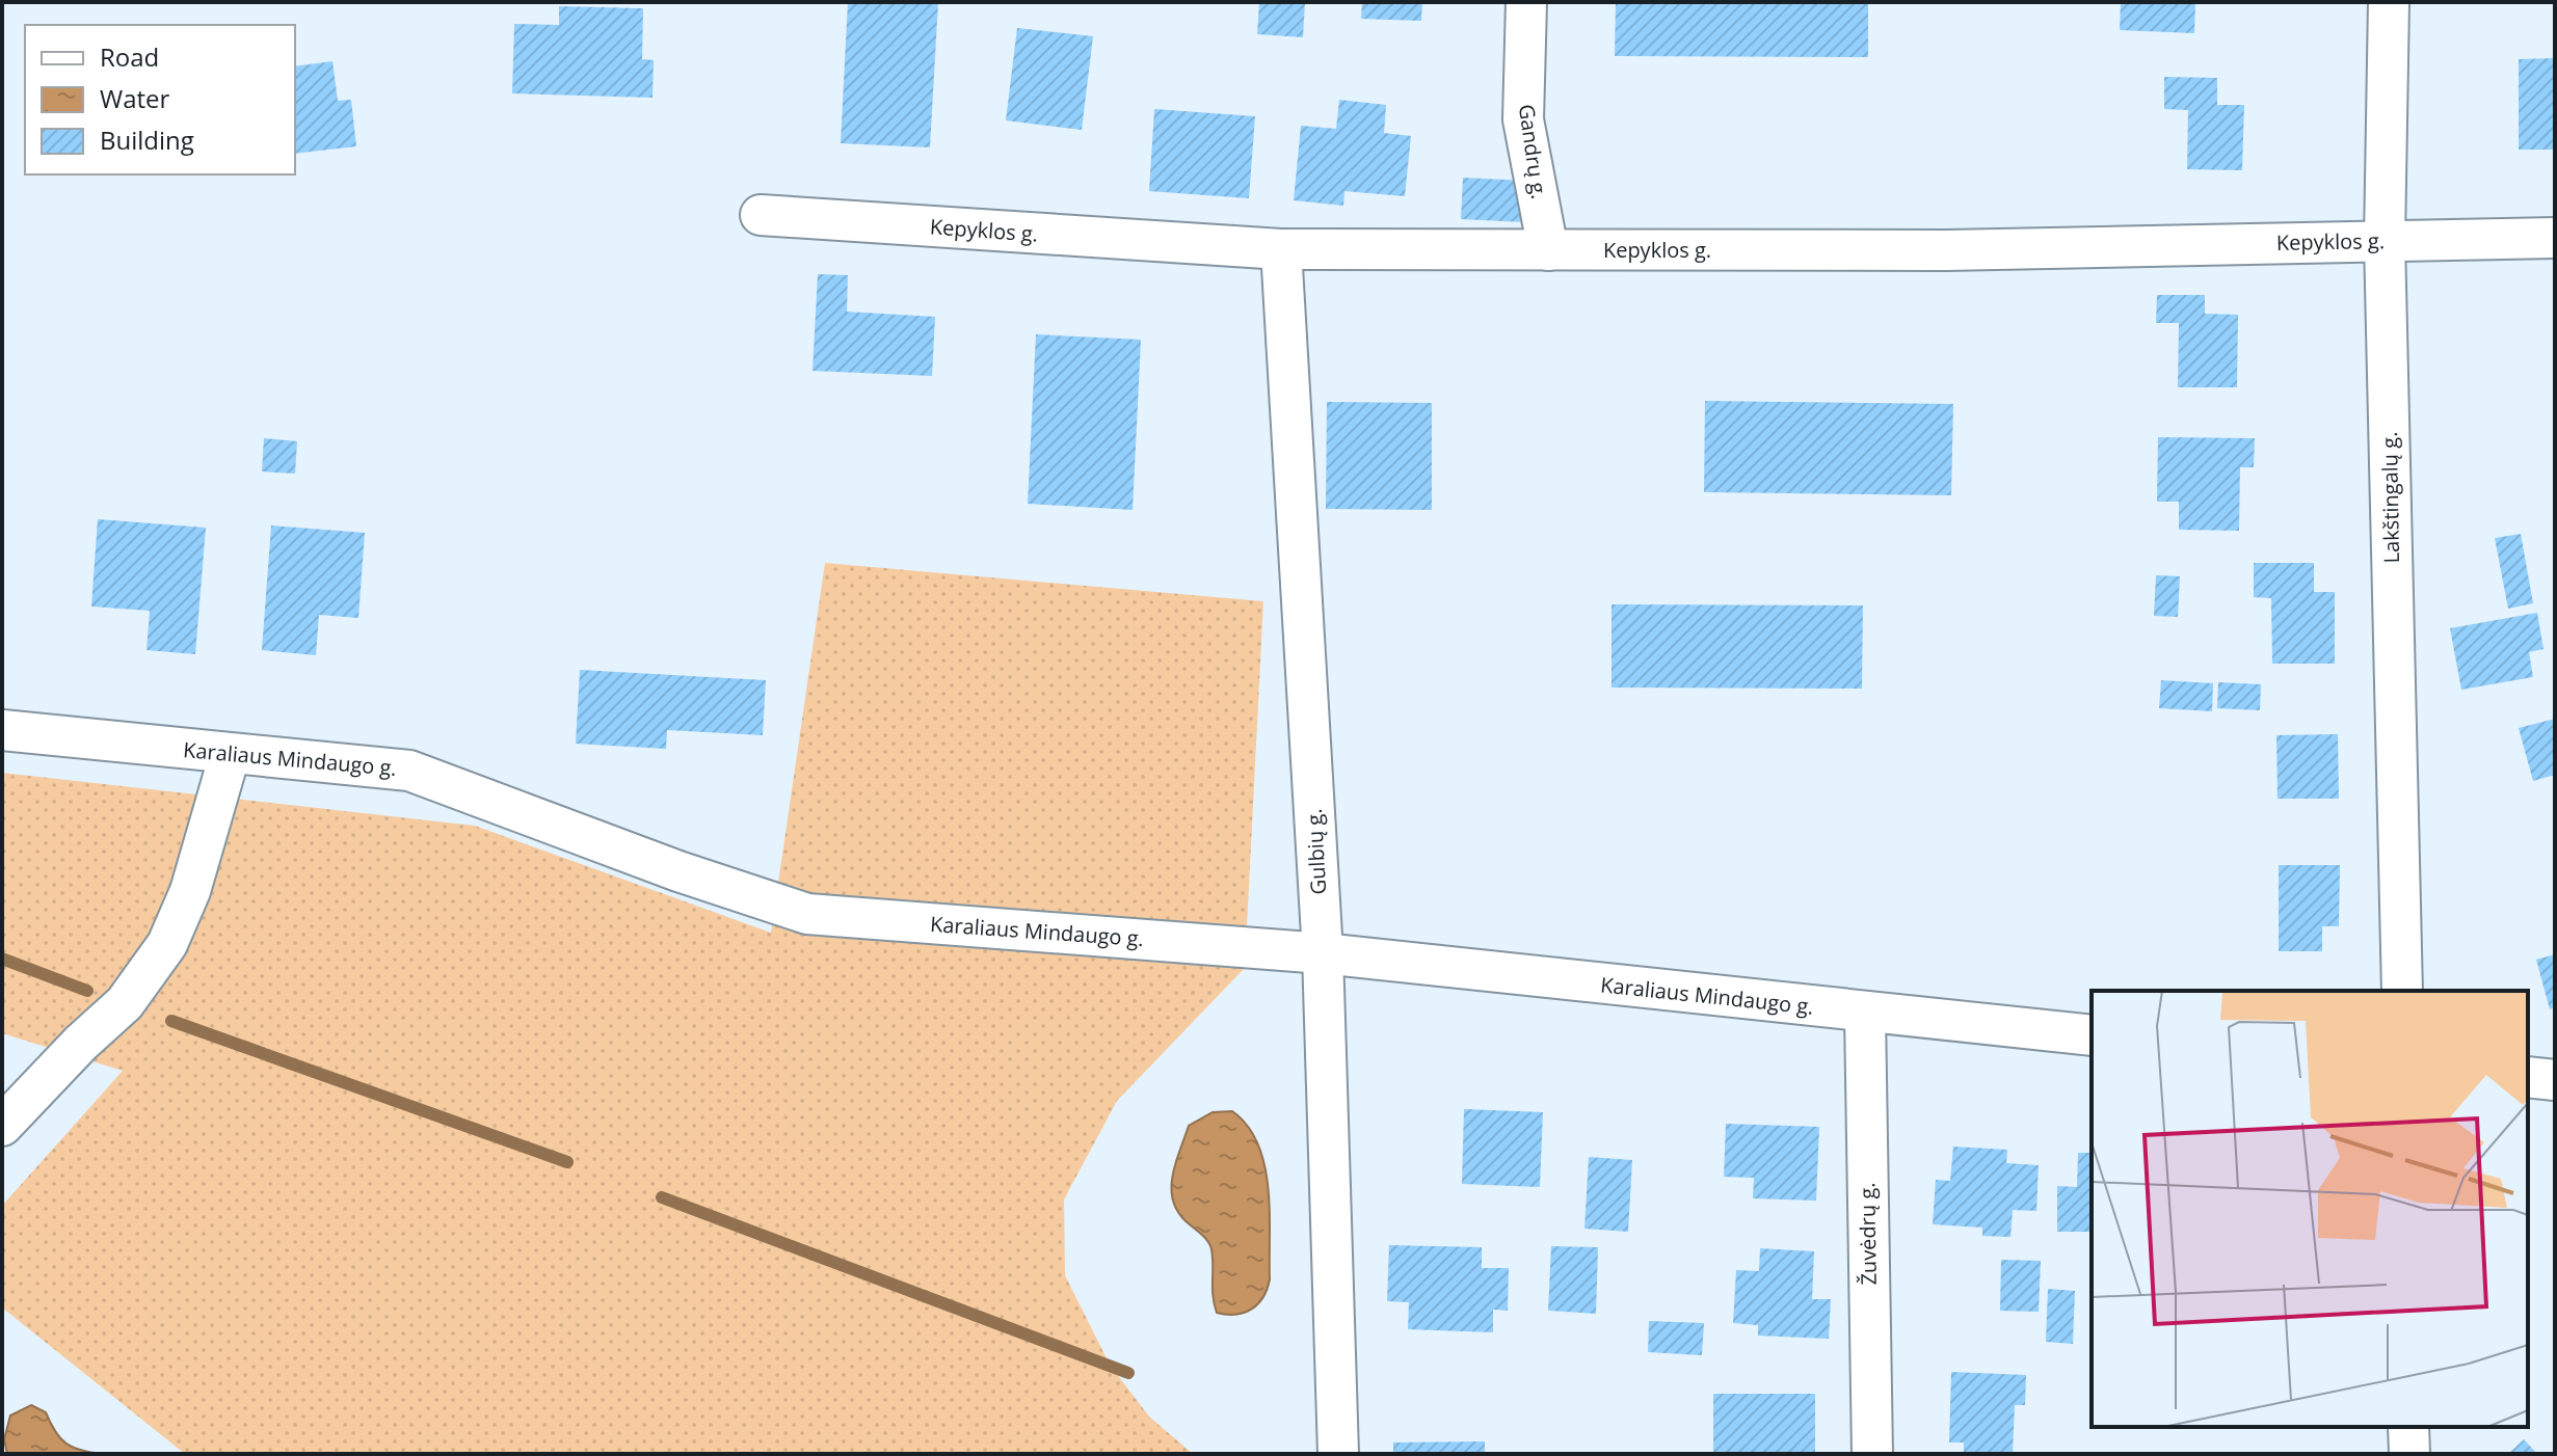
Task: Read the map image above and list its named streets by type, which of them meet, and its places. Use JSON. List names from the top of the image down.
{
  "streets": {
    "street": [
      "Gandrų g.",
      "Kepyklos g.",
      "Lakštingalų g.",
      "Karaliaus Mindaugo g.",
      "Gulbių g.",
      "Žuvėdrų g."
    ]
  },
  "crossings": [
    ["Gandrų g.", "Kepyklos g."],
    ["Kepyklos g.", "Lakštingalų g."],
    ["Kepyklos g.", "Gulbių g."],
    ["Karaliaus Mindaugo g.", "Gulbių g."],
    ["Karaliaus Mindaugo g.", "Žuvėdrų g."]
  ],
  "legend": ["Road", "Water", "Building"]
}
